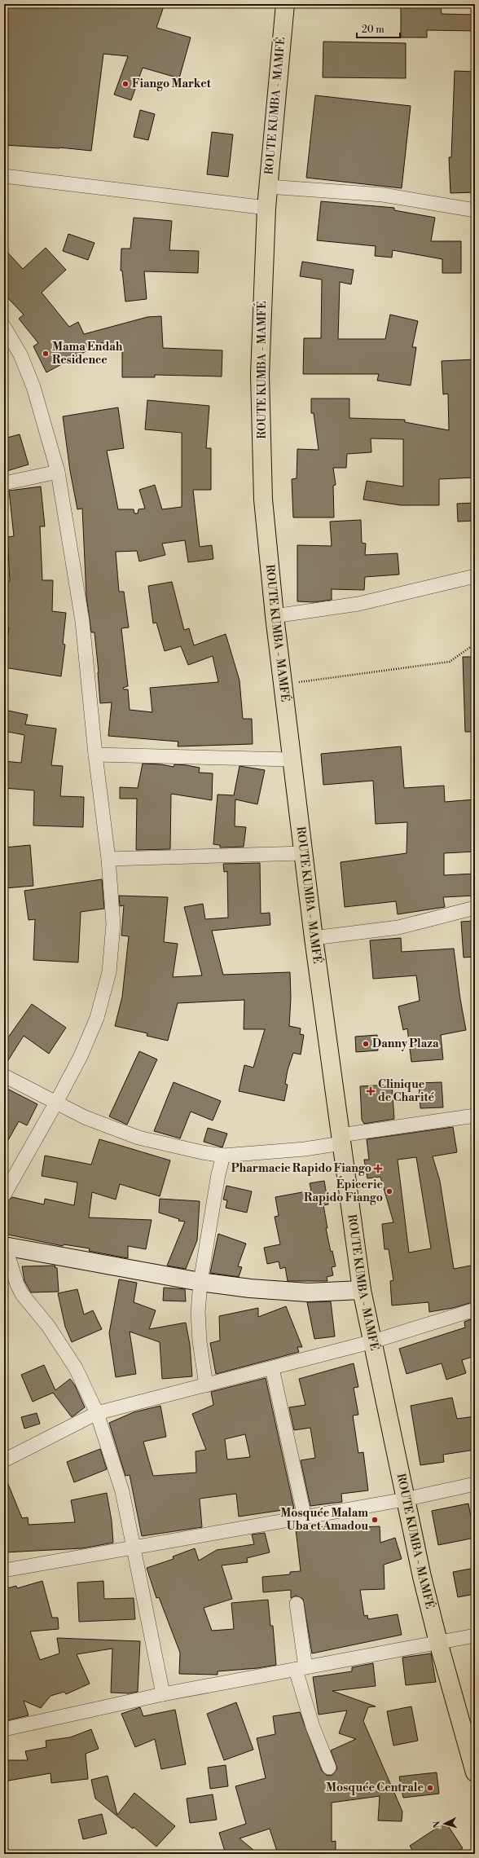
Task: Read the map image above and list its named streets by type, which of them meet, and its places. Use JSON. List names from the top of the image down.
{
  "streets": {
    "highway": ["ROUTE KUMBA - MAMFÉ"]
  },
  "places": {
    "other": [
      "Fiango Market",
      "Mama Endah Residence",
      "Danny Plaza",
      "Épicerie Rapido Fiango",
      "Mosquée Malam Uba et Amadou",
      "Mosquée Centrale"
    ],
    "health": ["Clinique de Charité", "Pharmacie Rapido Fiango"]
  },
  "scale_bar": "20 m",
  "north": "left"
}
